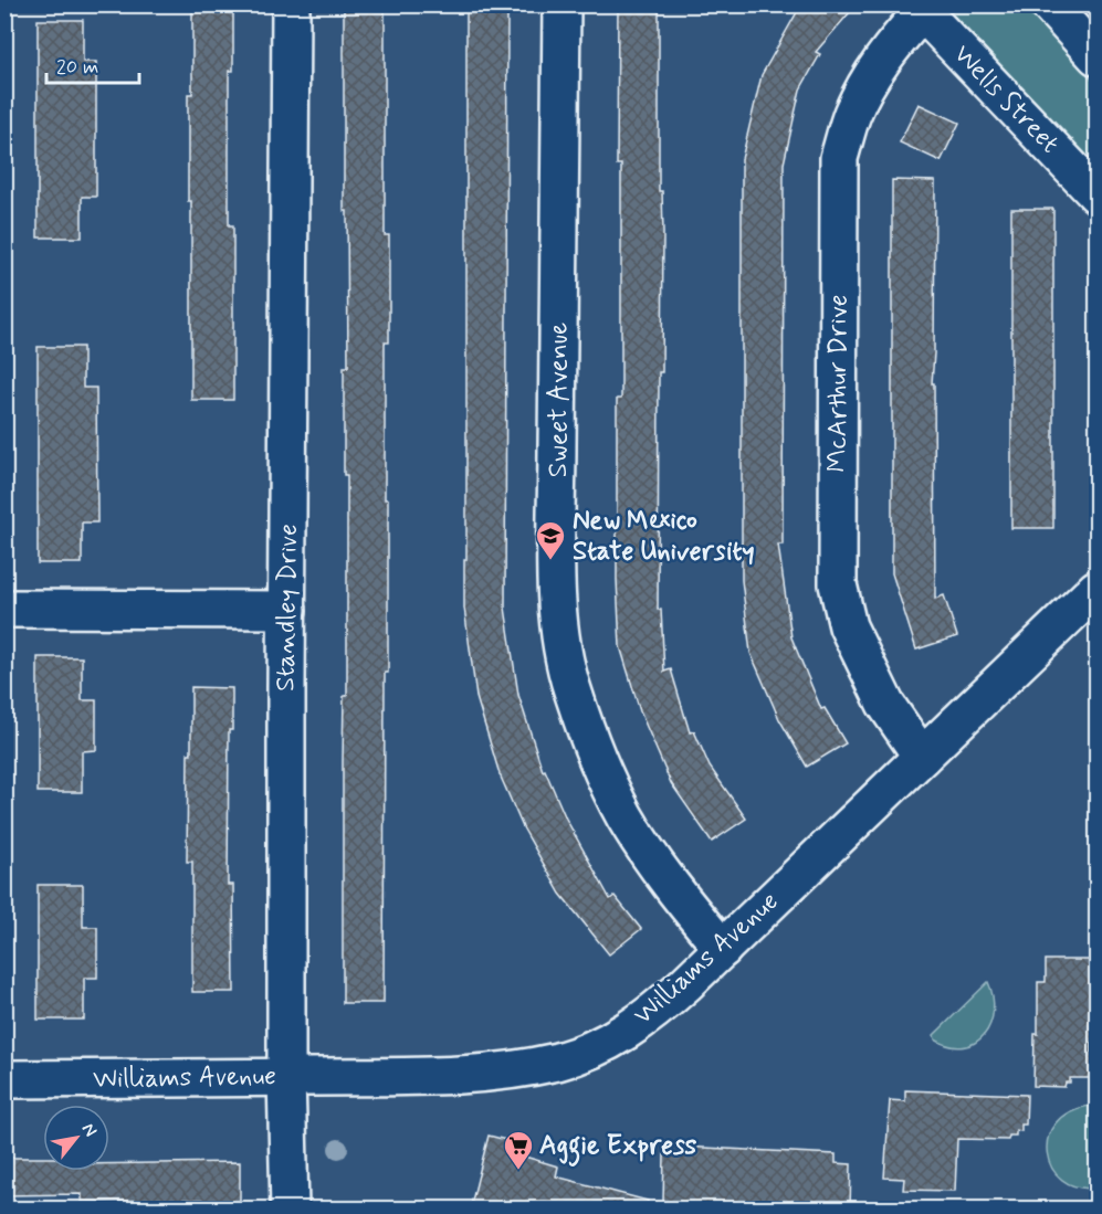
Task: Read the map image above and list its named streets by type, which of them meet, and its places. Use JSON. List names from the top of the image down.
{
  "streets": {
    "street": [
      "Wells Street",
      "McArthur Drive",
      "Sweet Avenue",
      "Standley Drive",
      "Williams Avenue"
    ]
  },
  "crossings": [
    ["Wells Street", "McArthur Drive"],
    ["McArthur Drive", "Williams Avenue"],
    ["Sweet Avenue", "Williams Avenue"],
    ["Standley Drive", "Williams Avenue"]
  ],
  "places": {
    "school or university": ["New Mexico State University"],
    "supermarket": ["Aggie Express"]
  },
  "scale_bar": "20 m",
  "north": "top right"
}
